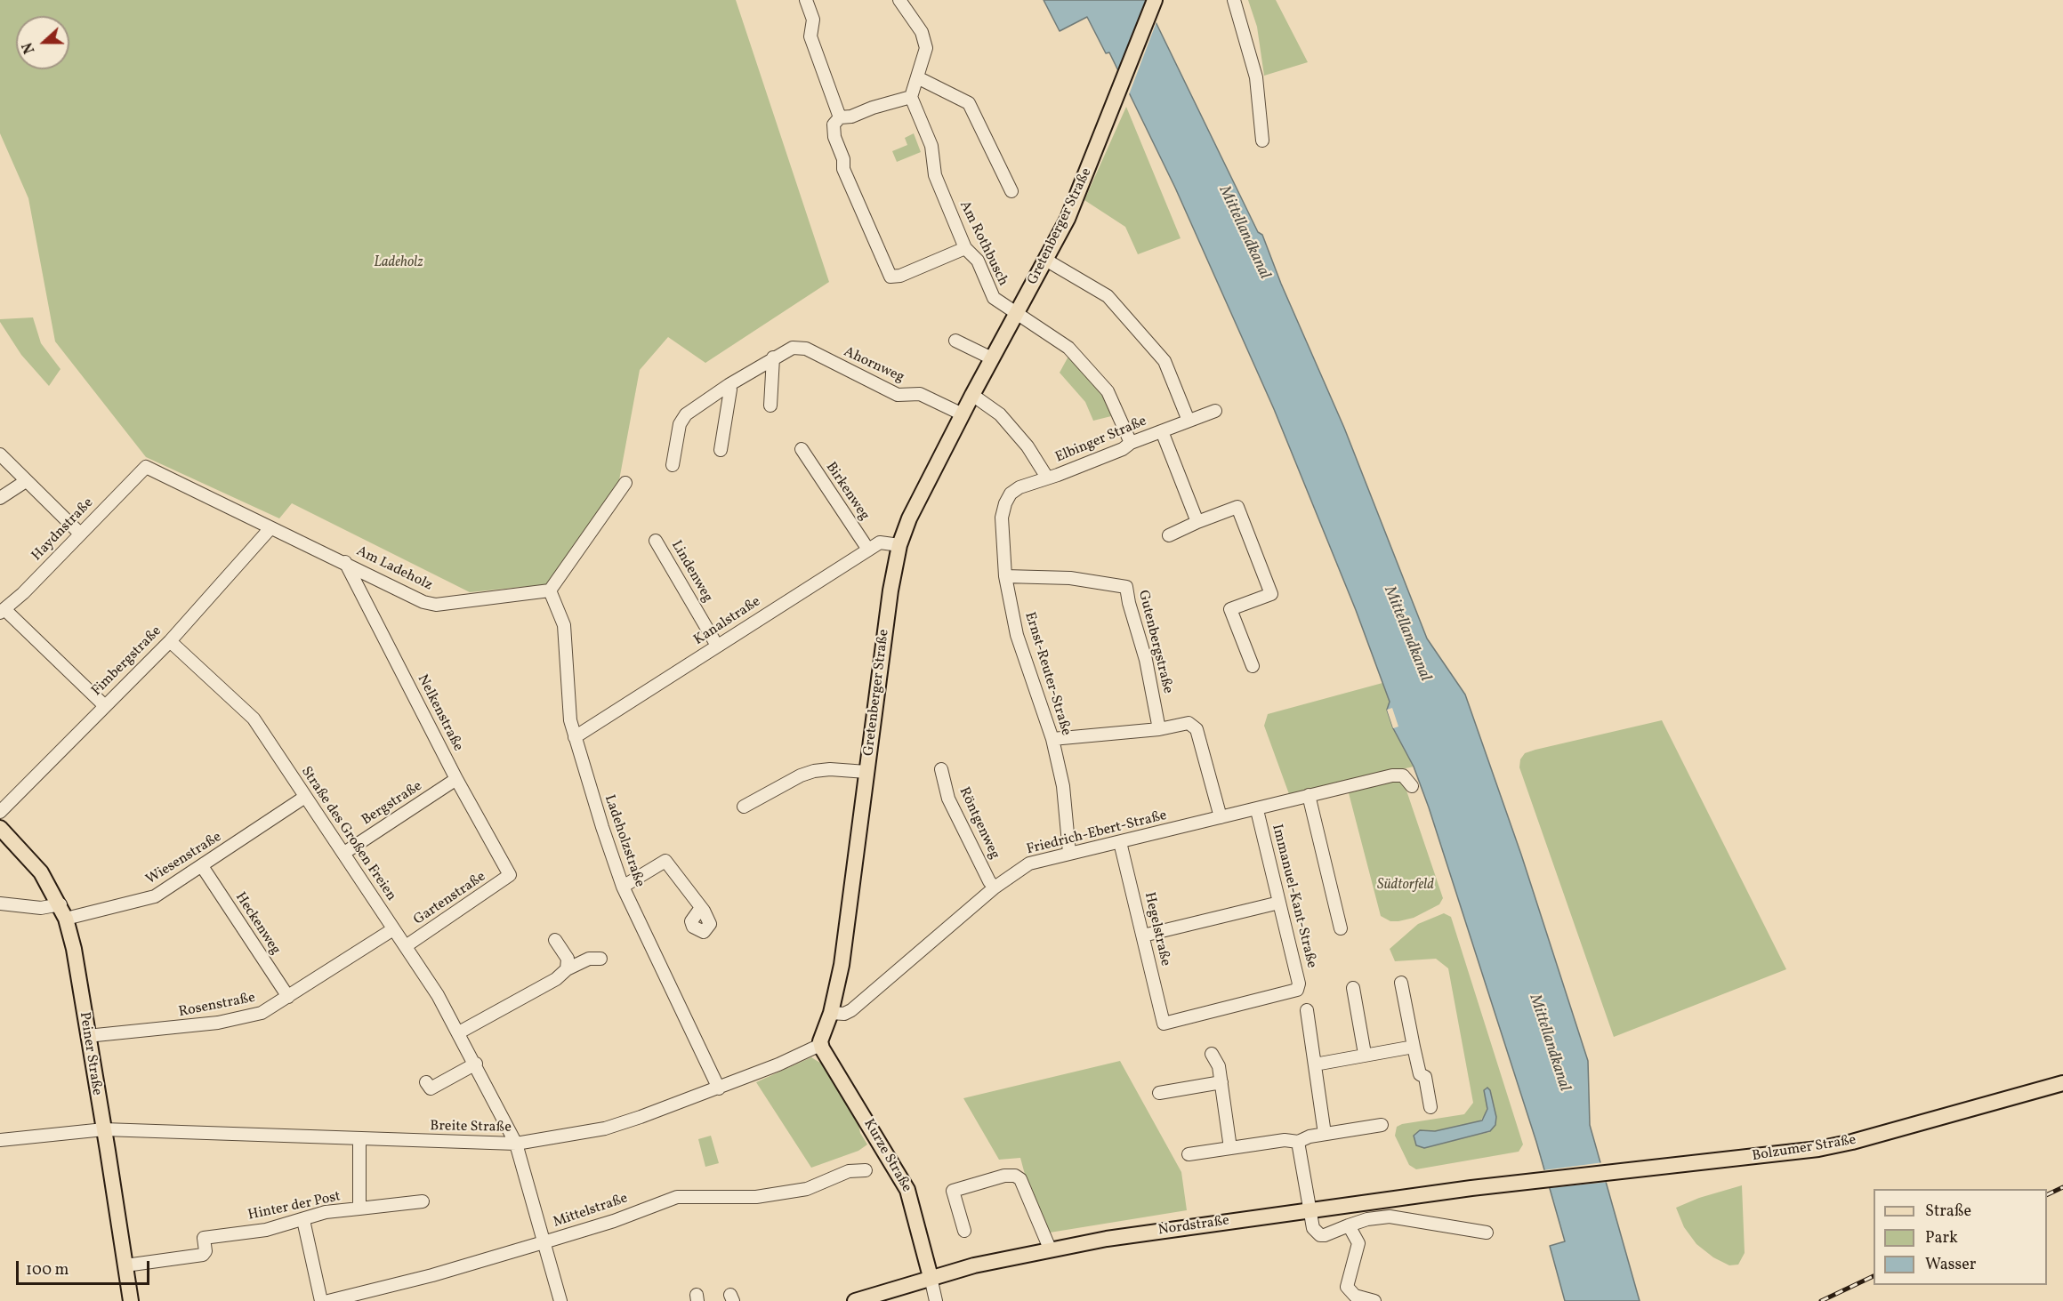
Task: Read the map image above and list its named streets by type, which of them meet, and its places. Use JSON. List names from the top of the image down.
{
  "streets": {
    "main road": [
      "Gretenberger Straße",
      "Peiner Straße",
      "Bolzumer Straße",
      "Kurze Straße",
      "Nordstraße"
    ],
    "street": [
      "Am Rothbusch",
      "Ahornweg",
      "Elbinger Straße",
      "Birkenweg",
      "Haydnstraße",
      "Am Ladeholz",
      "Lindenweg",
      "Kanalstraße",
      "Gutenbergstraße",
      "Fimbergstraße",
      "Ernst-Reuter-Straße",
      "Nelkenstraße",
      "Bergstraße",
      "Röntgenweg",
      "Friedrich-Ebert-Straße",
      "Straße des Großen Freien",
      "Ladeholzstraße",
      "Wiesenstraße",
      "Immanuel-Kant-Straße",
      "Gartenstraße",
      "Heckenweg",
      "Hegelstraße",
      "Rosenstraße",
      "Breite Straße",
      "Hinter der Post",
      "Mittelstraße"
    ]
  },
  "crossings": [
    ["Gretenberger Straße", "Am Rothbusch"],
    ["Gretenberger Straße", "Ahornweg"],
    ["Gretenberger Straße", "Kanalstraße"],
    ["Gretenberger Straße", "Friedrich-Ebert-Straße"],
    ["Gretenberger Straße", "Breite Straße"],
    ["Gretenberger Straße", "Kurze Straße"],
    ["Am Rothbusch", "Elbinger Straße"],
    ["Elbinger Straße", "Ernst-Reuter-Straße"],
    ["Birkenweg", "Kanalstraße"],
    ["Haydnstraße", "Am Ladeholz"],
    ["Am Ladeholz", "Fimbergstraße"],
    ["Am Ladeholz", "Nelkenstraße"],
    ["Am Ladeholz", "Ladeholzstraße"],
    ["Lindenweg", "Kanalstraße"],
    ["Kanalstraße", "Ladeholzstraße"],
    ["Gutenbergstraße", "Ernst-Reuter-Straße"],
    ["Fimbergstraße", "Straße des Großen Freien"],
    ["Ernst-Reuter-Straße", "Friedrich-Ebert-Straße"],
    ["Nelkenstraße", "Bergstraße"],
    ["Nelkenstraße", "Gartenstraße"],
    ["Bergstraße", "Straße des Großen Freien"],
    ["Röntgenweg", "Friedrich-Ebert-Straße"],
    ["Friedrich-Ebert-Straße", "Immanuel-Kant-Straße"],
    ["Friedrich-Ebert-Straße", "Hegelstraße"],
    ["Straße des Großen Freien", "Wiesenstraße"],
    ["Straße des Großen Freien", "Gartenstraße"],
    ["Straße des Großen Freien", "Rosenstraße"],
    ["Straße des Großen Freien", "Breite Straße"],
    ["Straße des Großen Freien", "Mittelstraße"],
    ["Ladeholzstraße", "Breite Straße"],
    ["Wiesenstraße", "Heckenweg"],
    ["Wiesenstraße", "Peiner Straße"],
    ["Immanuel-Kant-Straße", "Hegelstraße"],
    ["Heckenweg", "Rosenstraße"],
    ["Rosenstraße", "Peiner Straße"],
    ["Peiner Straße", "Breite Straße"],
    ["Peiner Straße", "Hinter der Post"],
    ["Breite Straße", "Kurze Straße"],
    ["Breite Straße", "Hinter der Post"],
    ["Bolzumer Straße", "Nordstraße"],
    ["Kurze Straße", "Nordstraße"]
  ],
  "water": ["Mittellandkanal"],
  "parks": ["Ladeholz", "Südtorfeld"],
  "legend": ["Straße", "Park", "Wasser"],
  "scale_bar": "100 m",
  "north": "left"
}
